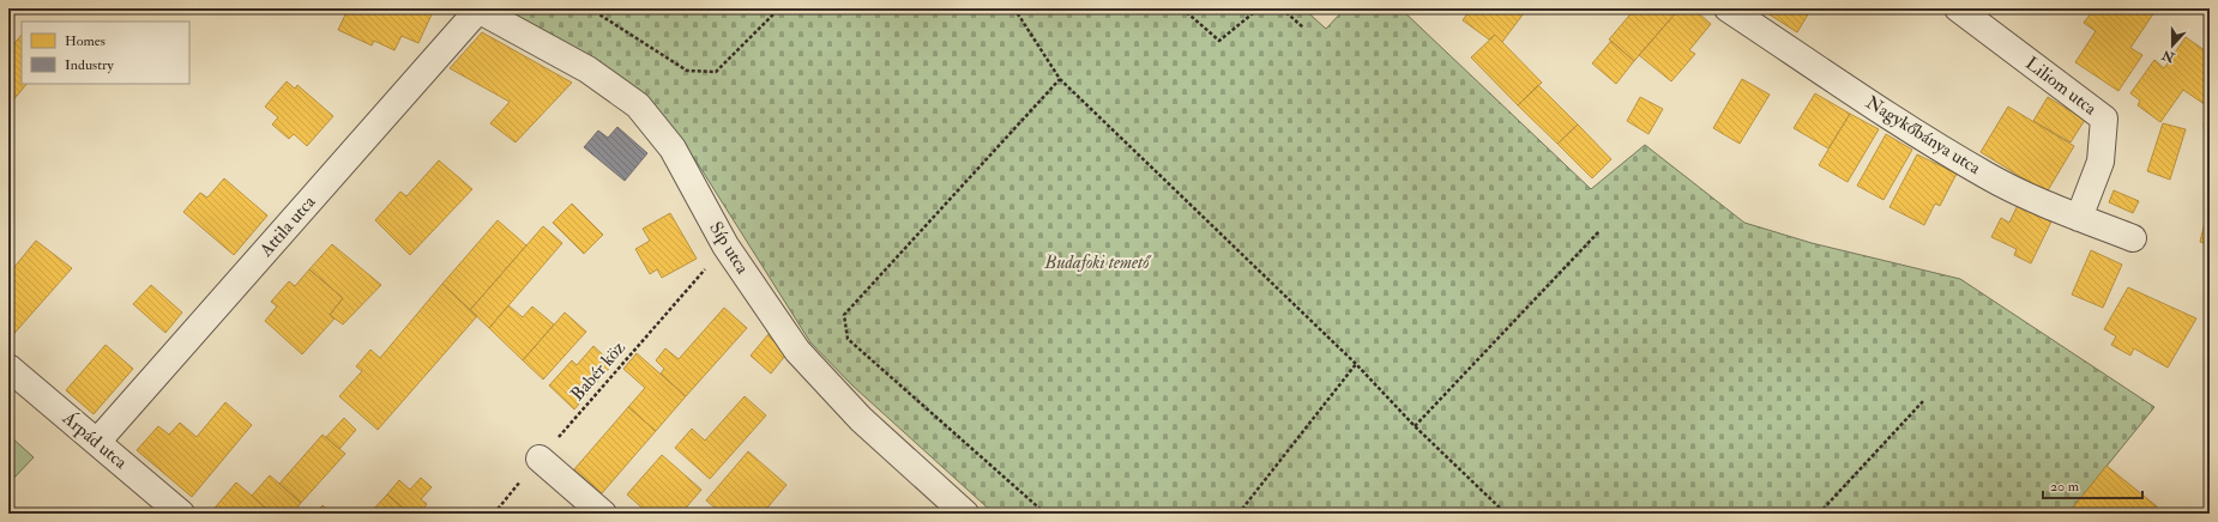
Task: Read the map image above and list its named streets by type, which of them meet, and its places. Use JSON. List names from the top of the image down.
{
  "streets": {
    "street": [
      "Liliom utca",
      "Nagykőbánya utca",
      "Attila utca",
      "Síp utca",
      "Árpád utca"
    ],
    "path": ["Babér köz"]
  },
  "crossings": [
    ["Liliom utca", "Nagykőbánya utca"],
    ["Attila utca", "Síp utca"],
    ["Attila utca", "Árpád utca"],
    ["Síp utca", "Babér köz"]
  ],
  "parks": ["Budafoki temető"],
  "legend": ["Homes", "Industry"],
  "scale_bar": "20 m",
  "north": "bottom"
}
